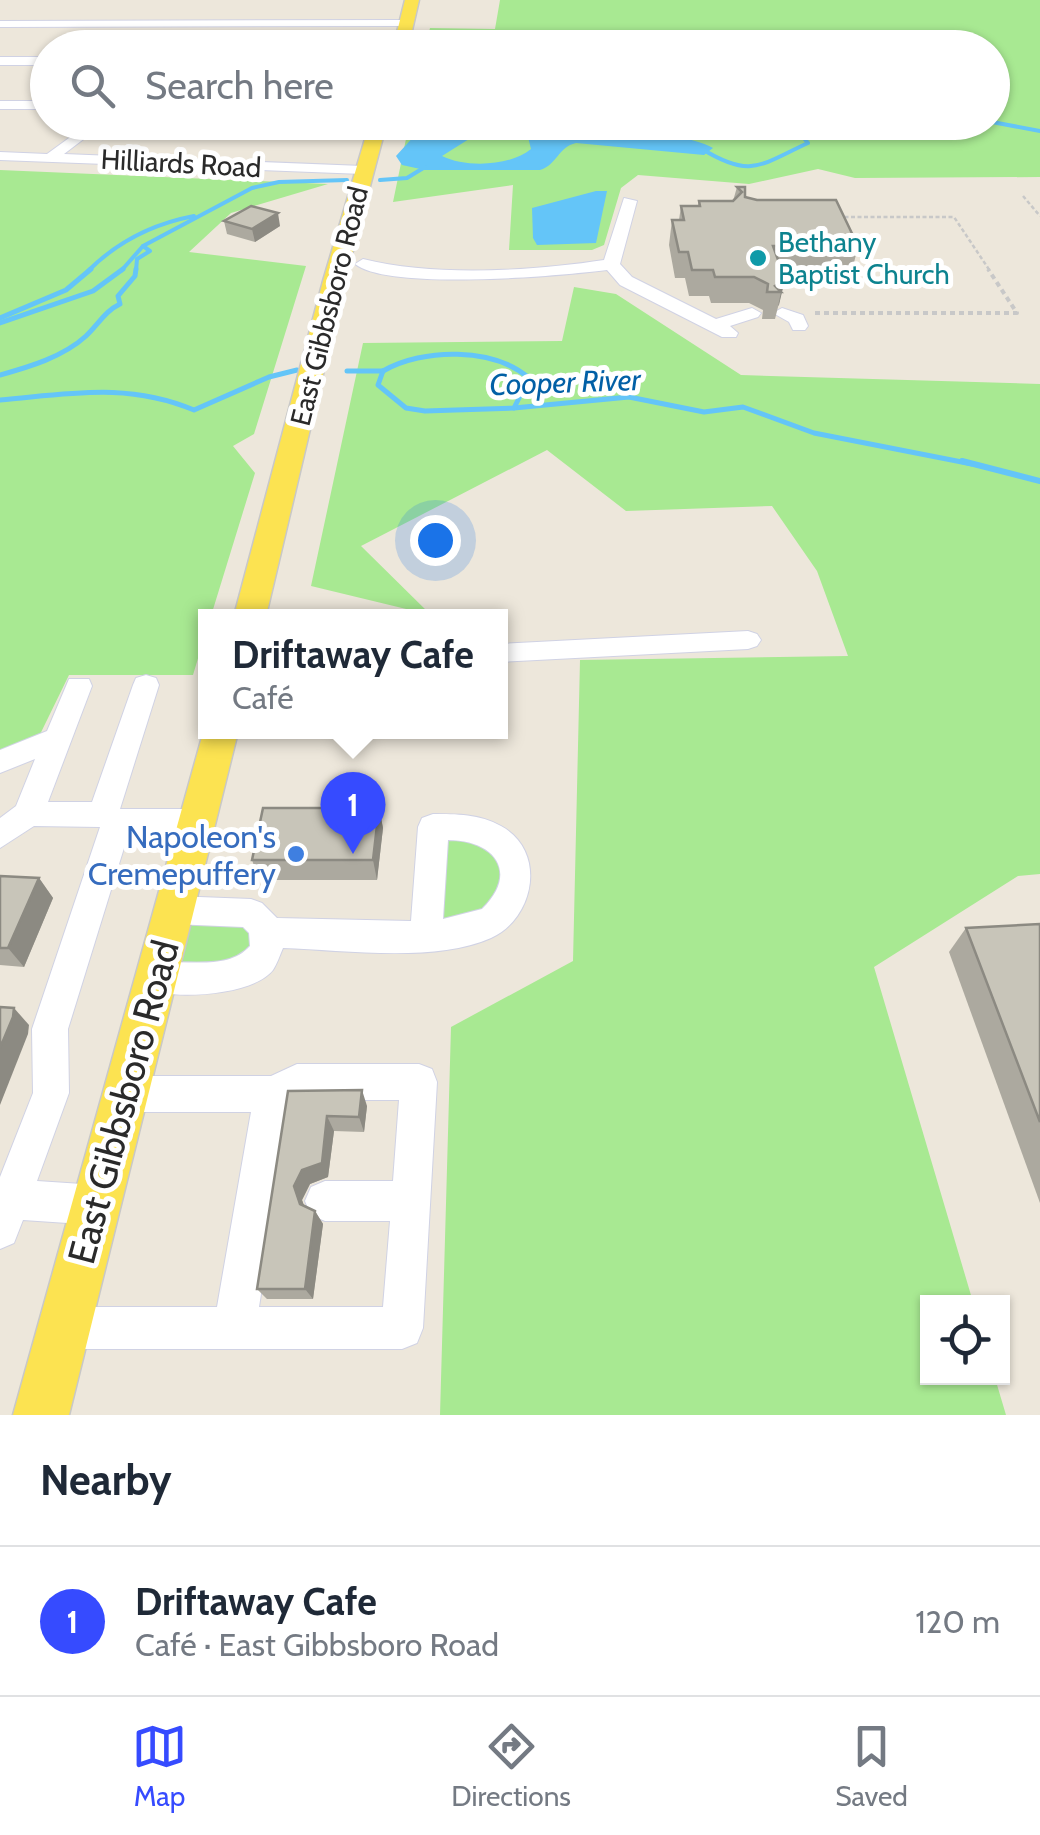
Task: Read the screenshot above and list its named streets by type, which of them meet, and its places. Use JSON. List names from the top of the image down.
{
  "streets": {
    "main road": ["East Gibbsboro Road"],
    "street": ["Hilliards Road"]
  },
  "crossings": [
    ["Hilliards Road", "East Gibbsboro Road"]
  ],
  "water": ["Cooper River"],
  "places": ["Bethany Baptist Church", "Napoleon's Cremepuffery"],
  "page": {
    "search": "Search here",
    "popup": ["Driftaway Cafe", "Café"],
    "pins": "1",
    "heading": "Nearby",
    "list": [
      {
        "mark": "1",
        "name": "Driftaway Cafe",
        "note": "Café · East Gibbsboro Road",
        "value": "120 m"
      }
    ],
    "nav": ["Map", "Directions", "Saved"]
  }
}
